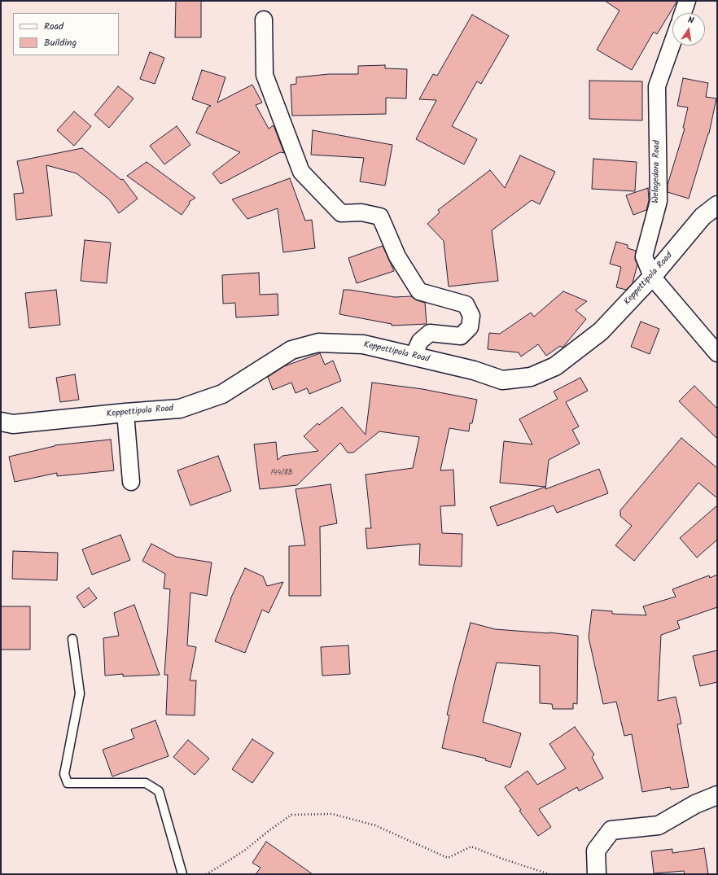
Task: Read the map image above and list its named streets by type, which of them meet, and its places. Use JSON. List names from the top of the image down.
{
  "streets": {
    "main road": ["Keppettipola Road"],
    "street": ["Welagedara Road"]
  },
  "crossings": [
    ["Welagedara Road", "Keppettipola Road"]
  ],
  "house_numbers": ["144/8B"],
  "legend": ["Road", "Building"],
  "north": "top"
}
